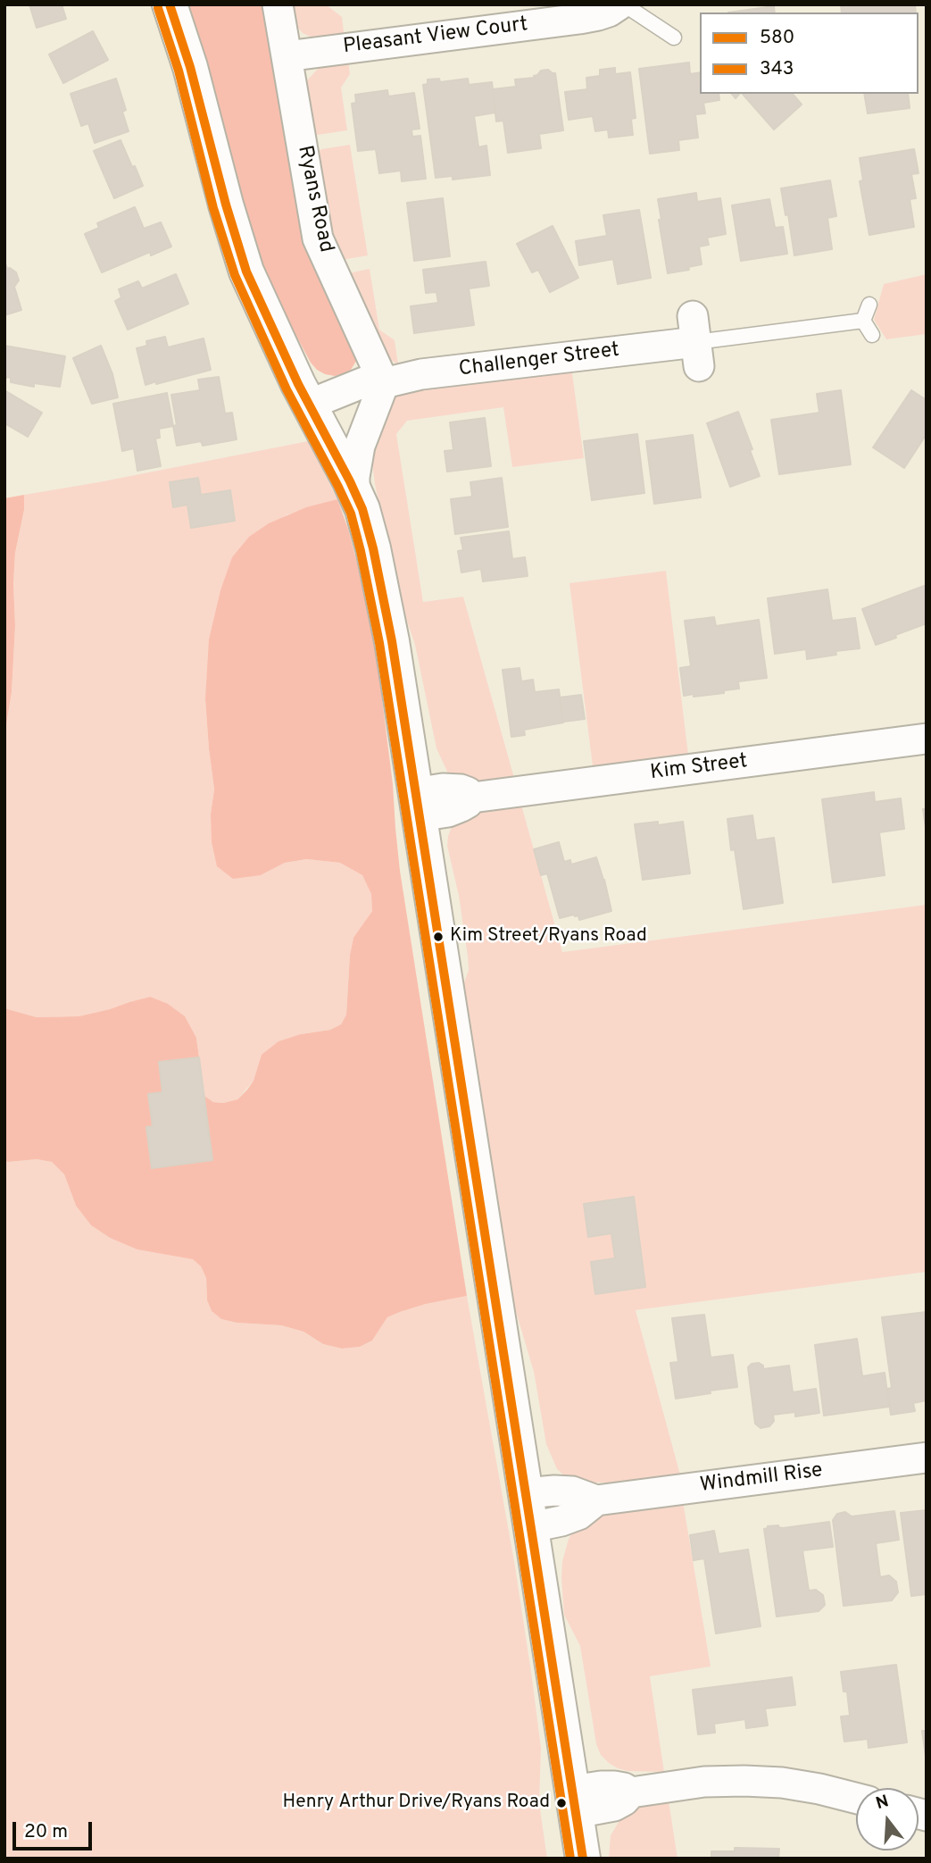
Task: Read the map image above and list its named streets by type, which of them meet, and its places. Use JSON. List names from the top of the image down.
{
  "streets": {
    "street": [
      "Pleasant View Court",
      "Ryans Road",
      "Challenger Street",
      "Kim Street",
      "Windmill Rise"
    ]
  },
  "crossings": [
    ["Pleasant View Court", "Ryans Road"],
    ["Ryans Road", "Challenger Street"]
  ],
  "places": ["Kim Street/Ryans Road", "Henry Arthur Drive/Ryans Road"],
  "lines": ["transit line 580", "transit line 343"],
  "legend": ["580", "343"],
  "scale_bar": "20 m",
  "north": "top"
}
